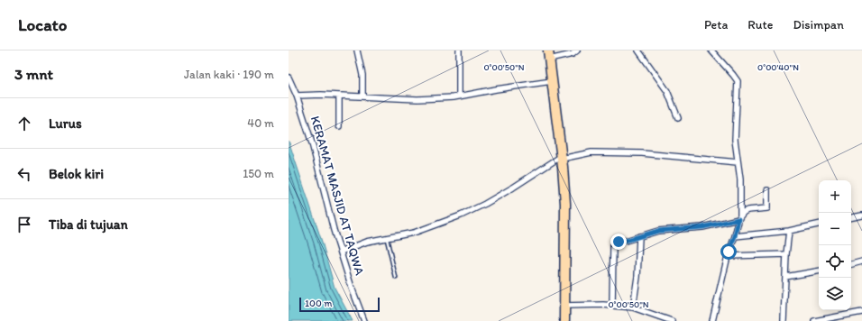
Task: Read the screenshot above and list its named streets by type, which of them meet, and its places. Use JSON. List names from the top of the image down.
{
  "streets": {
    "street": ["KERAMAT MASJID AT TAQWA"]
  },
  "scale_bar": "100 m",
  "page": {
    "header": "Locato",
    "nav": ["Peta", "Rute", "Disimpan"],
    "heading": ["3 mnt", "Jalan kaki · 190 m"],
    "list": [
      ["Lurus", "40 m"],
      ["Belok kiri", "150 m"],
      "Tiba di tujuan"
    ],
    "map_buttons": ["+", "−"],
    "scale": "100 m"
  },
  "coordinates": ["0°00'50\"N", "0°00'40\"N"]
}
